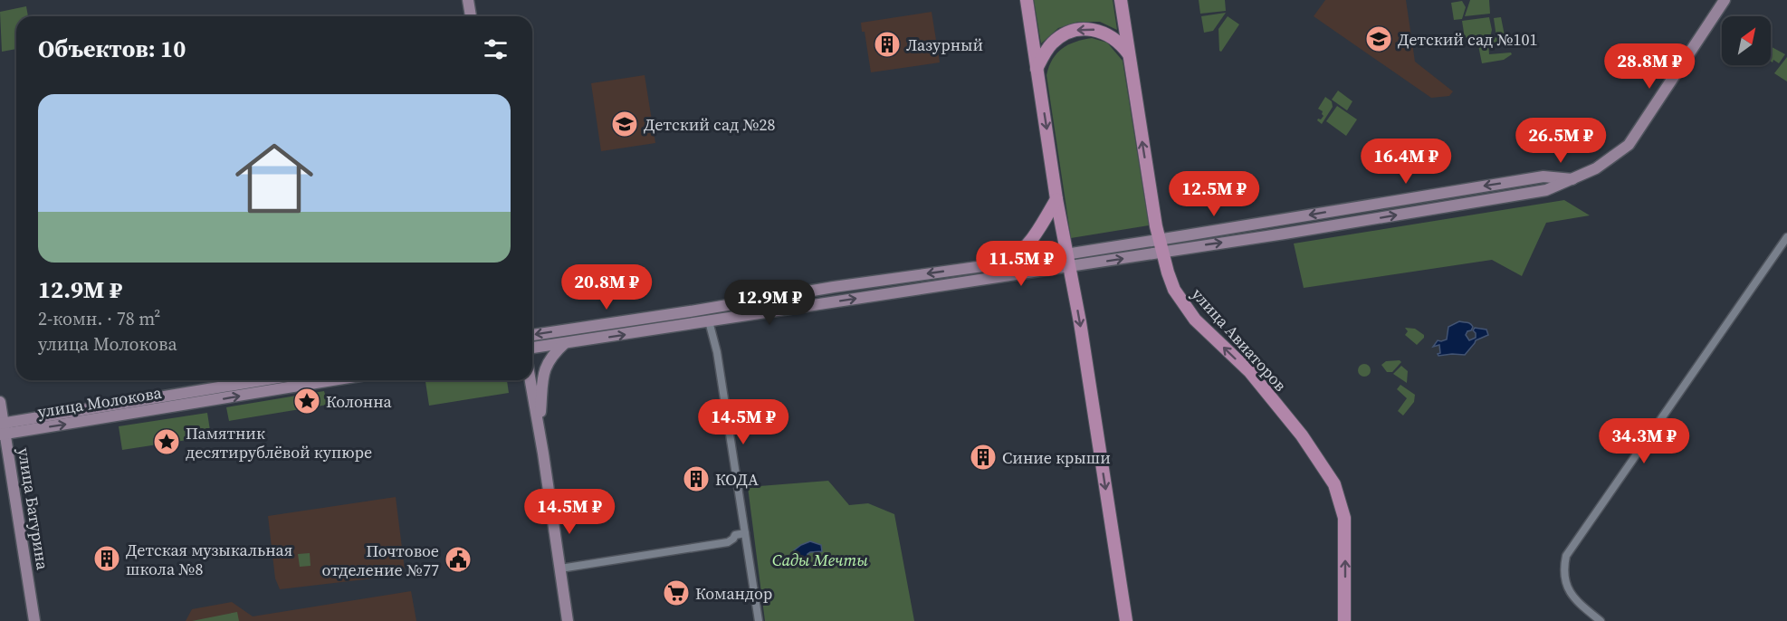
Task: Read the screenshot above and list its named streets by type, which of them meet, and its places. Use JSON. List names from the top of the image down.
{
  "streets": {
    "main road": ["улица Авиаторов", "улица Молокова", "улица Батурина"]
  },
  "crossings": [
    ["улица Молокова", "улица Батурина"]
  ],
  "parks": ["Сады Мечты"],
  "places": {
    "school or university": ["Детский сад №101", "Детский сад №28"],
    "building": [
      "Лазурный",
      "Синие крыши",
      "КОДА",
      "Детская музыкальная школа №8"
    ],
    "place": ["Колонна", "Памятник десятирублёвой купюре"],
    "public building": ["Почтовое отделение №77"],
    "supermarket": ["Командор"]
  },
  "north": "top right",
  "page": {
    "heading": "Объектов: 10",
    "price": [
      "28.8M ₽",
      "26.5M ₽",
      "16.4M ₽",
      "12.5M ₽",
      "11.5M ₽",
      "20.8M ₽",
      "12.9M ₽",
      "14.5M ₽",
      "34.3M ₽",
      "14.5M ₽"
    ],
    "list": [
      {
        "name": "12.9M ₽",
        "note": "2-комн. · 78 m² · улица Молокова"
      }
    ]
  }
}
